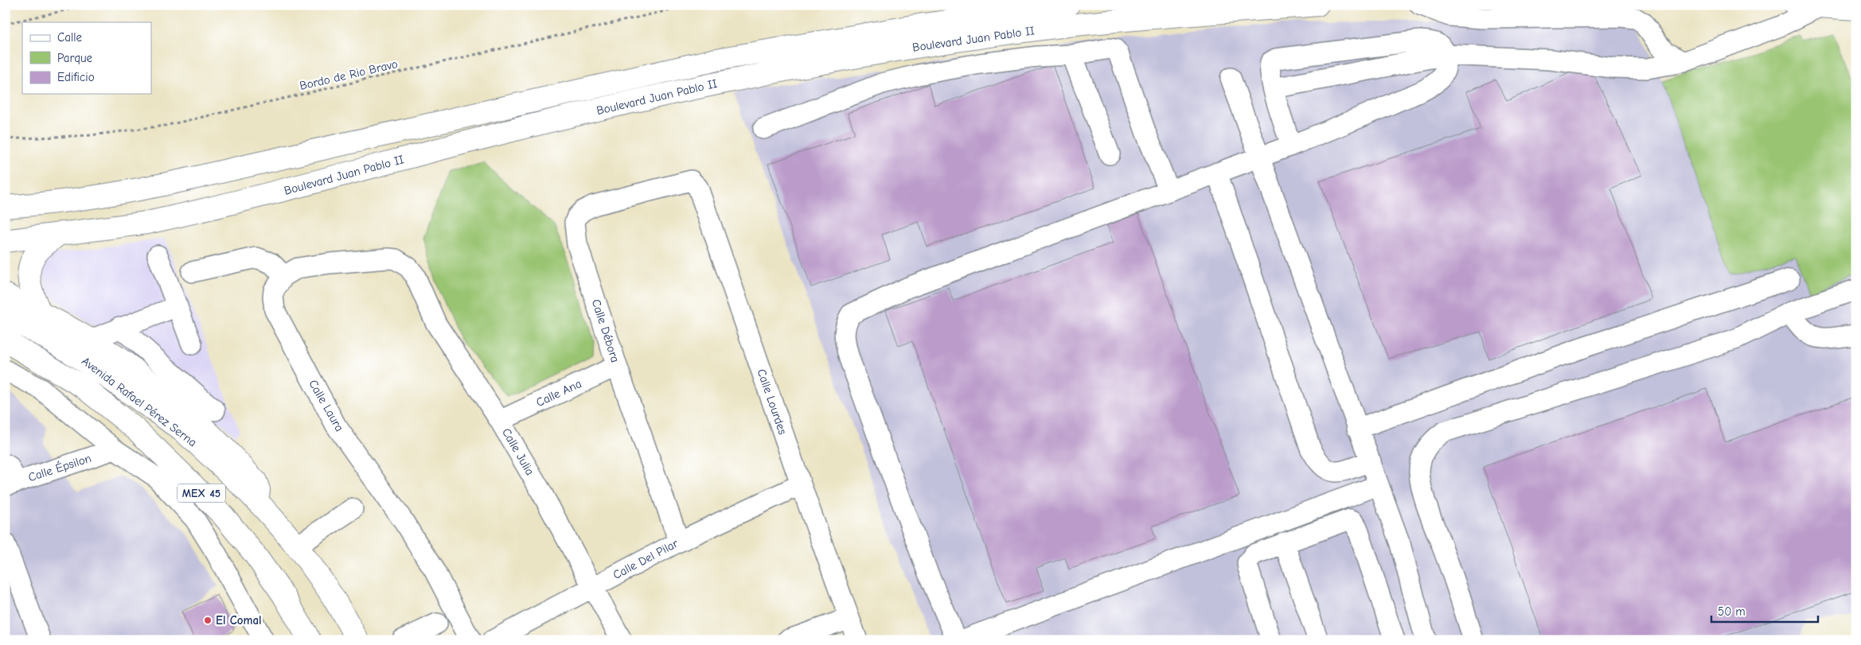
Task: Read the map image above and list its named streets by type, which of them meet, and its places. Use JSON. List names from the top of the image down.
{
  "streets": {
    "main road": ["Boulevard Juan Pablo II", "Avenida Rafael Pérez Serna", "MEX 45"],
    "street": [
      "Calle Débora",
      "Calle Ana",
      "Calle Lourdes",
      "Calle Laura",
      "Calle Julia",
      "Calle Épsilon",
      "Calle Del Pilar"
    ],
    "path": ["Bordo de Rio Bravo"]
  },
  "crossings": [
    ["Calle Débora", "Calle Ana"],
    ["Calle Débora", "Calle Lourdes"],
    ["Calle Débora", "Calle Del Pilar"],
    ["Calle Ana", "Calle Julia"],
    ["Calle Lourdes", "Calle Del Pilar"],
    ["Calle Laura", "Calle Julia"],
    ["Calle Julia", "Calle Del Pilar"]
  ],
  "places": ["El Comal"],
  "legend": ["Calle", "Parque", "Edificio"],
  "scale_bar": "50 m"
}
